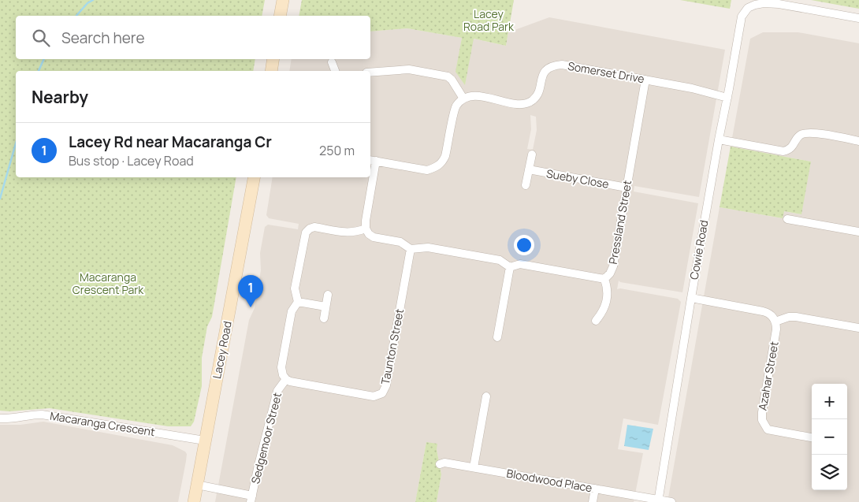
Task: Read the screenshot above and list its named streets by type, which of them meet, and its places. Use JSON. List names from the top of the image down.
{
  "streets": {
    "street": [
      "Somerset Drive",
      "Sueby Close",
      "Pressland Street",
      "Cowie Road",
      "Taunton Street",
      "Lacey Road",
      "Azahar Street",
      "Macaranga Crescent",
      "Sedgemoor Street",
      "Bloodwood Place"
    ]
  },
  "crossings": [
    ["Somerset Drive", "Pressland Street"],
    ["Somerset Drive", "Cowie Road"],
    ["Sueby Close", "Pressland Street"],
    ["Cowie Road", "Bloodwood Place"],
    ["Taunton Street", "Sedgemoor Street"],
    ["Lacey Road", "Macaranga Crescent"]
  ],
  "parks": ["Lacey Road Park", "Macaranga Crescent Park"],
  "page": {
    "search": "Search here",
    "heading": "Nearby",
    "list": [
      {
        "mark": "1",
        "name": "Lacey Rd near Macaranga Cr",
        "note": "Bus stop · Lacey Road",
        "value": "250 m"
      }
    ],
    "pins": "1",
    "map_buttons": ["+", "−"]
  }
}
